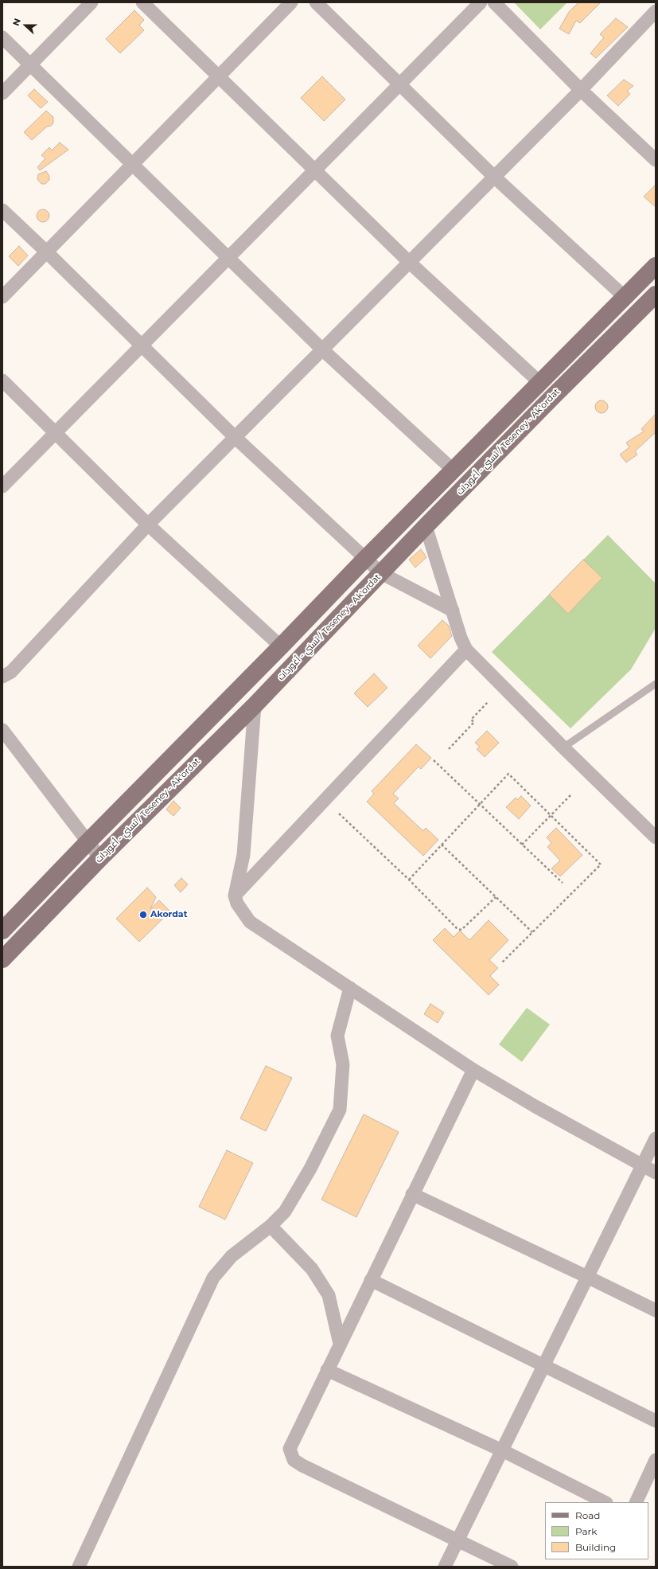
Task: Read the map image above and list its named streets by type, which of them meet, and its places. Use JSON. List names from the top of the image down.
{
  "streets": {
    "main road": ["تسني - أغوردات / Teseney - Ak'ordat"]
  },
  "places": ["Akordat"],
  "legend": ["Road", "Park", "Building"],
  "north": "left"
}
